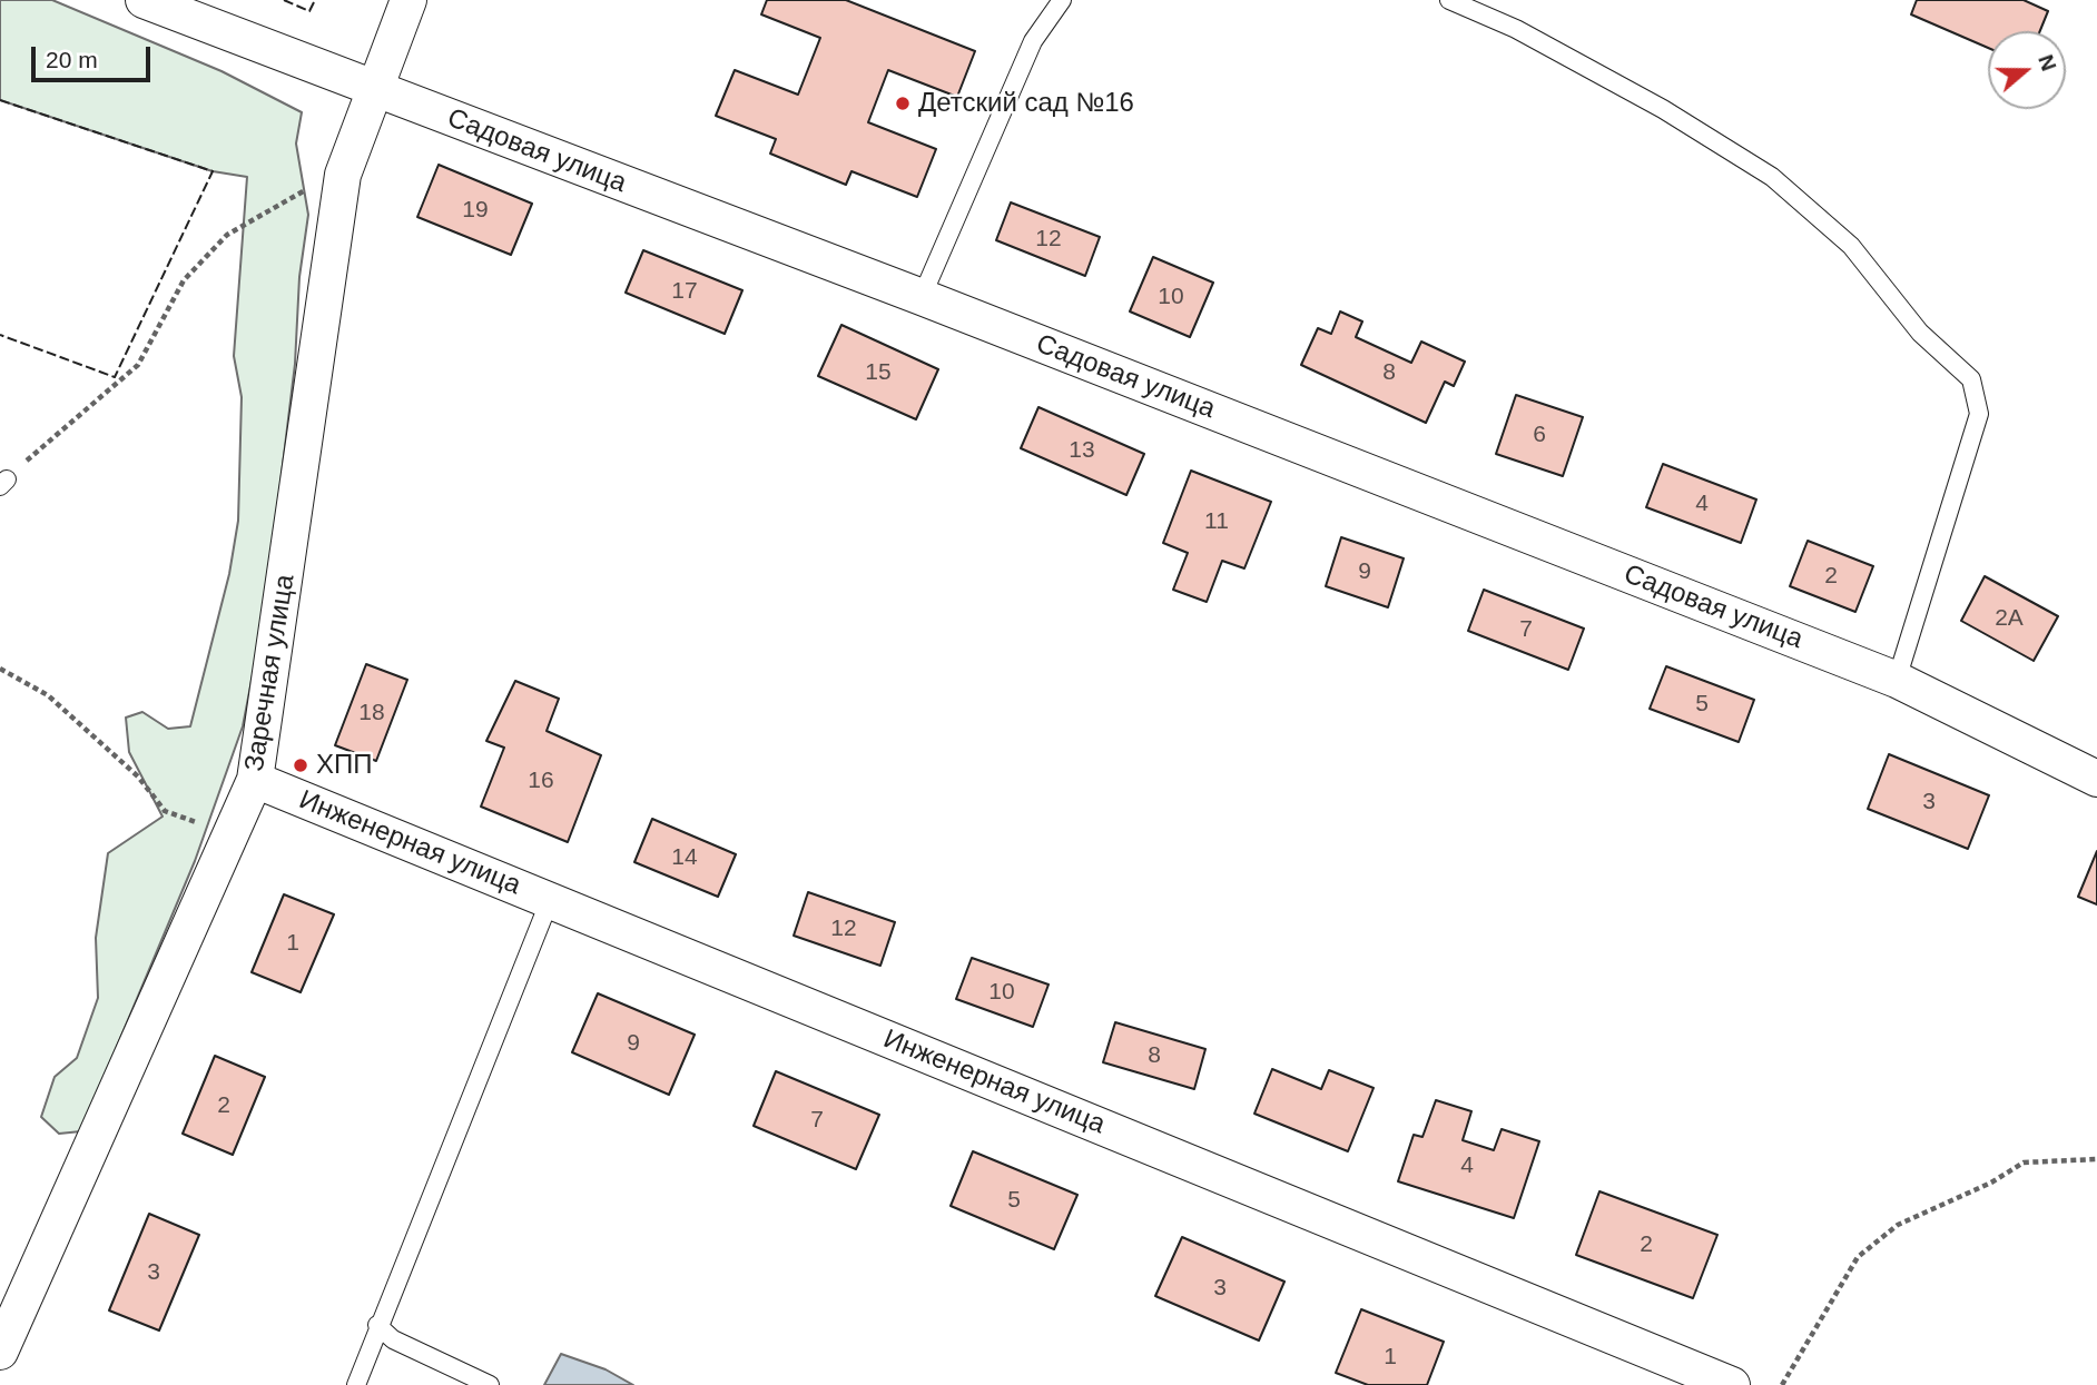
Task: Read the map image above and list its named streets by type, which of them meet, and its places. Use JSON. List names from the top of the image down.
{
  "streets": {
    "street": ["Садовая улица", "Заречная улица", "Инженерная улица"]
  },
  "crossings": [
    ["Садовая улица", "Заречная улица"],
    ["Заречная улица", "Инженерная улица"]
  ],
  "places": ["Детский сад №16", "ХПП"],
  "house_numbers": [
    "19",
    "12",
    "17",
    "10",
    "15",
    "8",
    "6",
    "13",
    "4",
    "11",
    "9",
    "2",
    "2А",
    "7",
    "5",
    "18",
    "16",
    "3",
    "14",
    "12",
    "1",
    "10",
    "9",
    "8",
    "2",
    "7",
    "4",
    "5",
    "2",
    "3",
    "3",
    "1"
  ],
  "scale_bar": "20 m",
  "north": "right"
}
